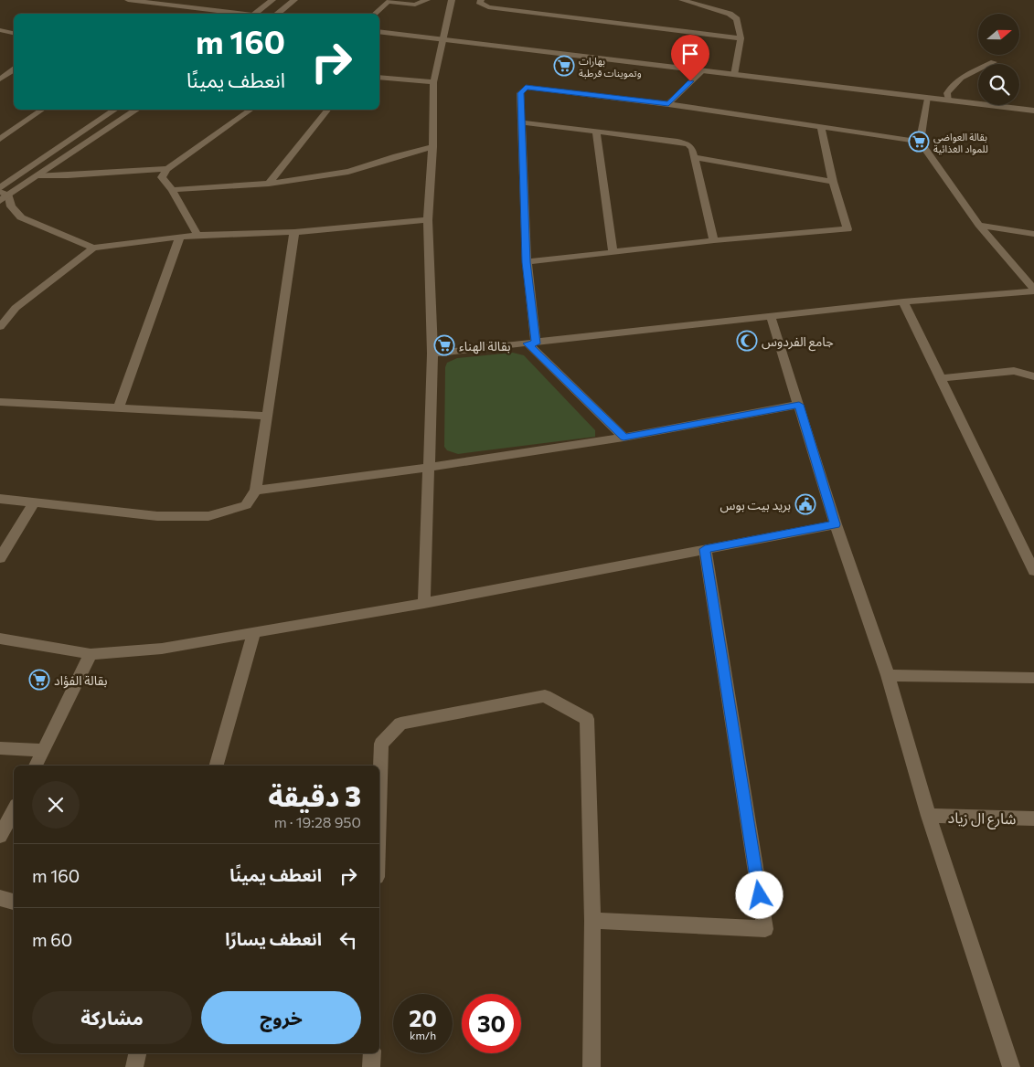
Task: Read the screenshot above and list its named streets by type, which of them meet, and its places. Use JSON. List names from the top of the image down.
{
  "streets": {
    "street": ["شارع ال زياد"]
  },
  "places": {
    "supermarket": [
      "بهارات وتموينات قرطبة",
      "بقالة العواضي للمواد الغذائية",
      "بقالة الهناء",
      "بقالة الفؤاد"
    ],
    "mosque": ["جامع الفردوس"],
    "public building": ["بريد بيت بوس"]
  },
  "north": "right",
  "page": {
    "turn": ["160 m", "انعطف يمينًا"],
    "heading": ["3 دقيقة", "950 m · 19:28"],
    "list": [
      {
        "name": "انعطف يمينًا",
        "value": "160 m"
      },
      {
        "name": "انعطف يسارًا",
        "value": "60 m"
      }
    ],
    "buttons": ["خروج", "مشاركة"],
    "speed": "20 km/h",
    "limit": "30"
  }
}
